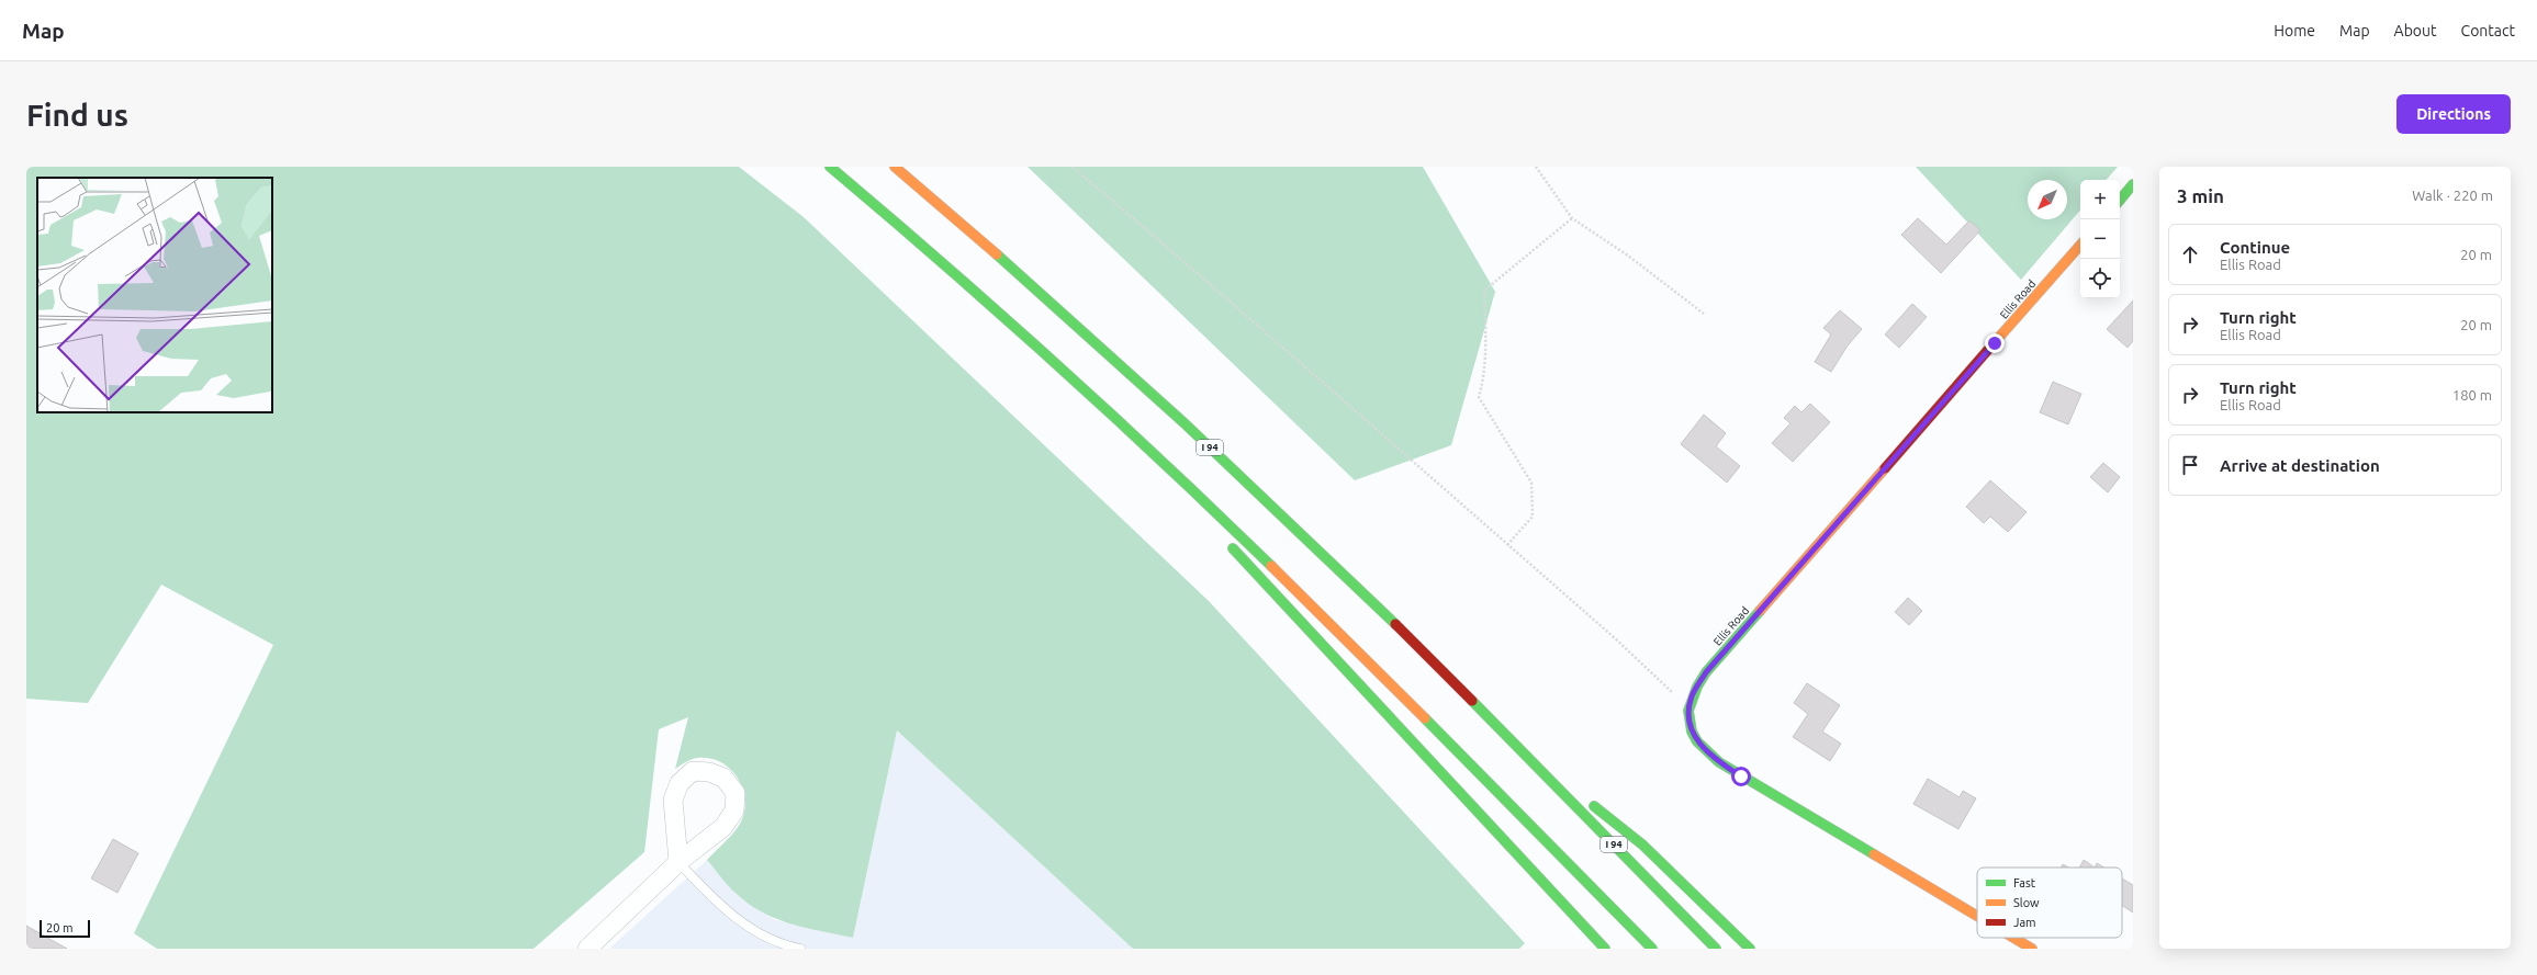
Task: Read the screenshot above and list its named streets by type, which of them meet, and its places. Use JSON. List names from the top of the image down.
{
  "streets": {
    "main road": ["Ellis Road", "I 94"]
  },
  "legend": ["Fast", "Slow", "Jam"],
  "scale_bar": "20 m",
  "north": "bottom left",
  "page": {
    "header": "Map",
    "nav": [
      "Home",
      "Map",
      "About",
      "Contact"
    ],
    "buttons": "Directions",
    "title": "Find us",
    "heading": ["3 min", "Walk · 220 m"],
    "map_buttons": ["+", "−"],
    "list": [
      ["Continue", "Ellis Road", "20 m"],
      ["Turn right", "Ellis Road", "20 m"],
      ["Turn right", "Ellis Road", "180 m"],
      "Arrive at destination"
    ],
    "scale": "20 m"
  }
}
